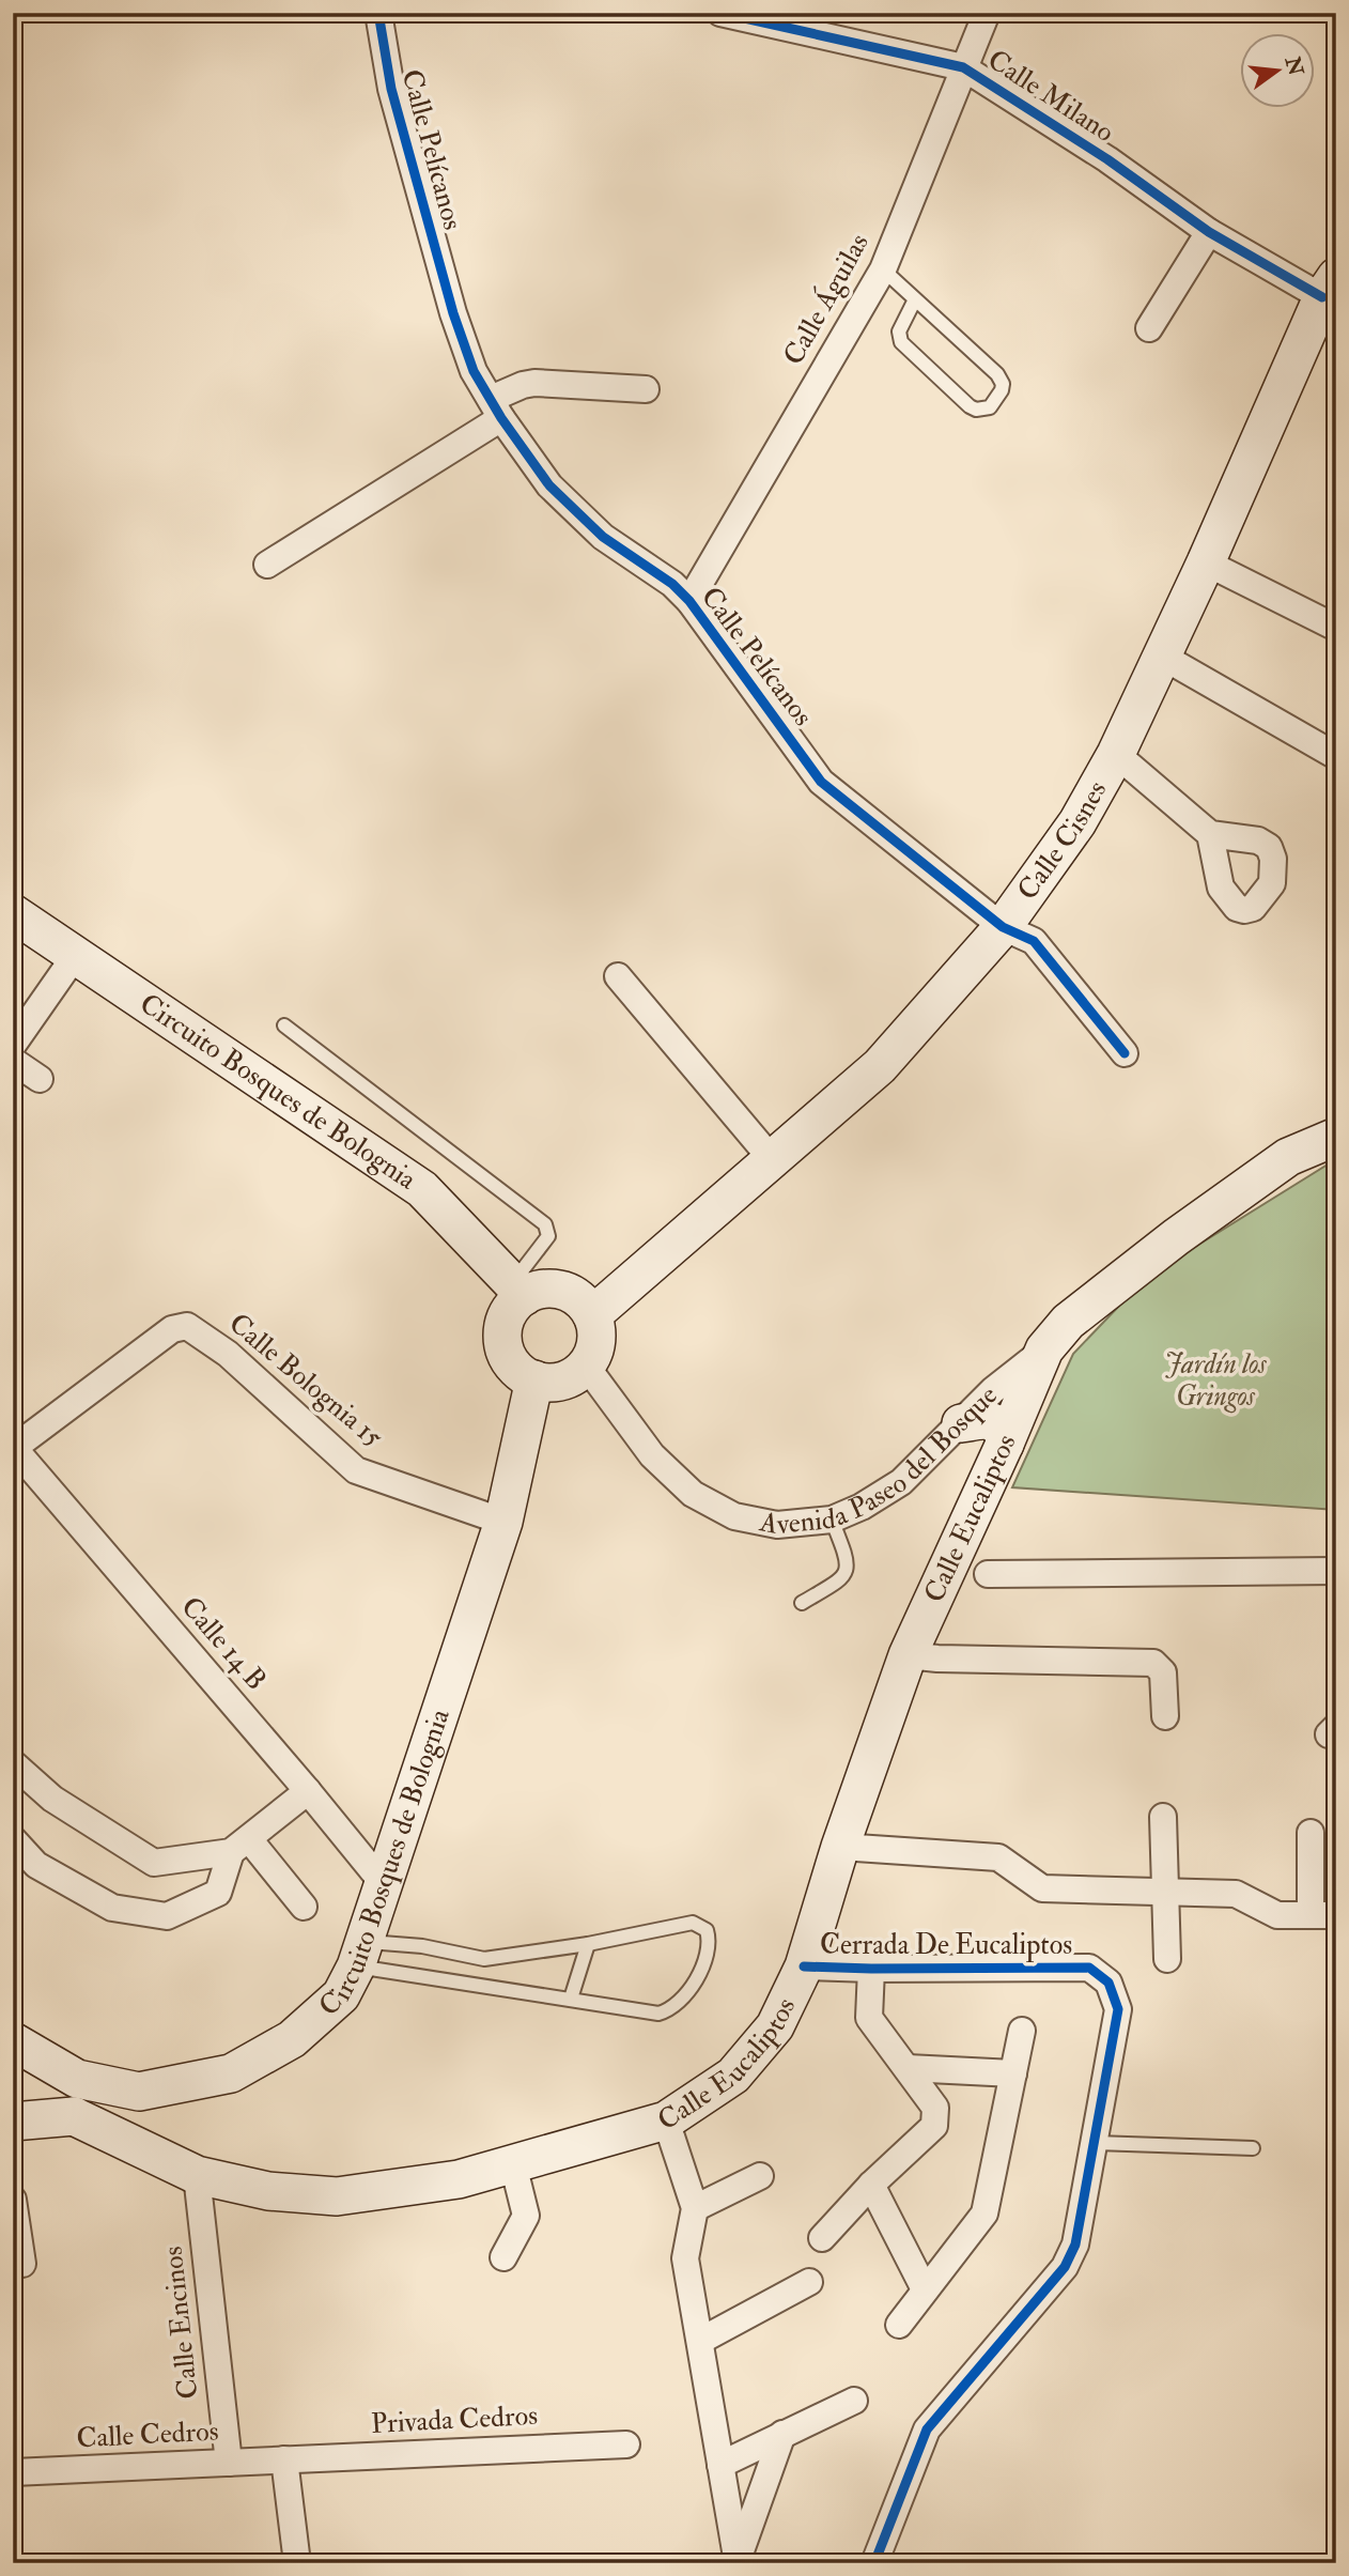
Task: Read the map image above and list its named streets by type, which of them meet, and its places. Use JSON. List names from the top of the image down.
{
  "streets": {
    "main road": [
      "Calle Cisnes",
      "Circuito Bosques de Bolognia",
      "Avenida Paseo del Bosque",
      "Calle Eucaliptos"
    ],
    "street": [
      "Calle Milano",
      "Calle Pelícanos",
      "Calle Águilas",
      "Calle Bolognia 15",
      "Calle 14 B",
      "Cerrada De Eucaliptos",
      "Calle Encinos",
      "Privada Cedros",
      "Calle Cedros"
    ]
  },
  "crossings": [
    ["Calle Milano", "Calle Águilas"],
    ["Calle Milano", "Calle Cisnes"],
    ["Calle Pelícanos", "Calle Águilas"],
    ["Calle Pelícanos", "Calle Cisnes"],
    ["Calle Cisnes", "Circuito Bosques de Bolognia"],
    ["Calle Cisnes", "Avenida Paseo del Bosque"],
    ["Circuito Bosques de Bolognia", "Calle Bolognia 15"],
    ["Circuito Bosques de Bolognia", "Avenida Paseo del Bosque"],
    ["Circuito Bosques de Bolognia", "Calle 14 B"],
    ["Calle Bolognia 15", "Calle 14 B"],
    ["Avenida Paseo del Bosque", "Calle Eucaliptos"],
    ["Calle Eucaliptos", "Cerrada De Eucaliptos"],
    ["Calle Eucaliptos", "Calle Encinos"],
    ["Calle Encinos", "Calle Cedros"],
    ["Privada Cedros", "Calle Cedros"]
  ],
  "parks": ["Jardín los Gringos"],
  "north": "right"
}
